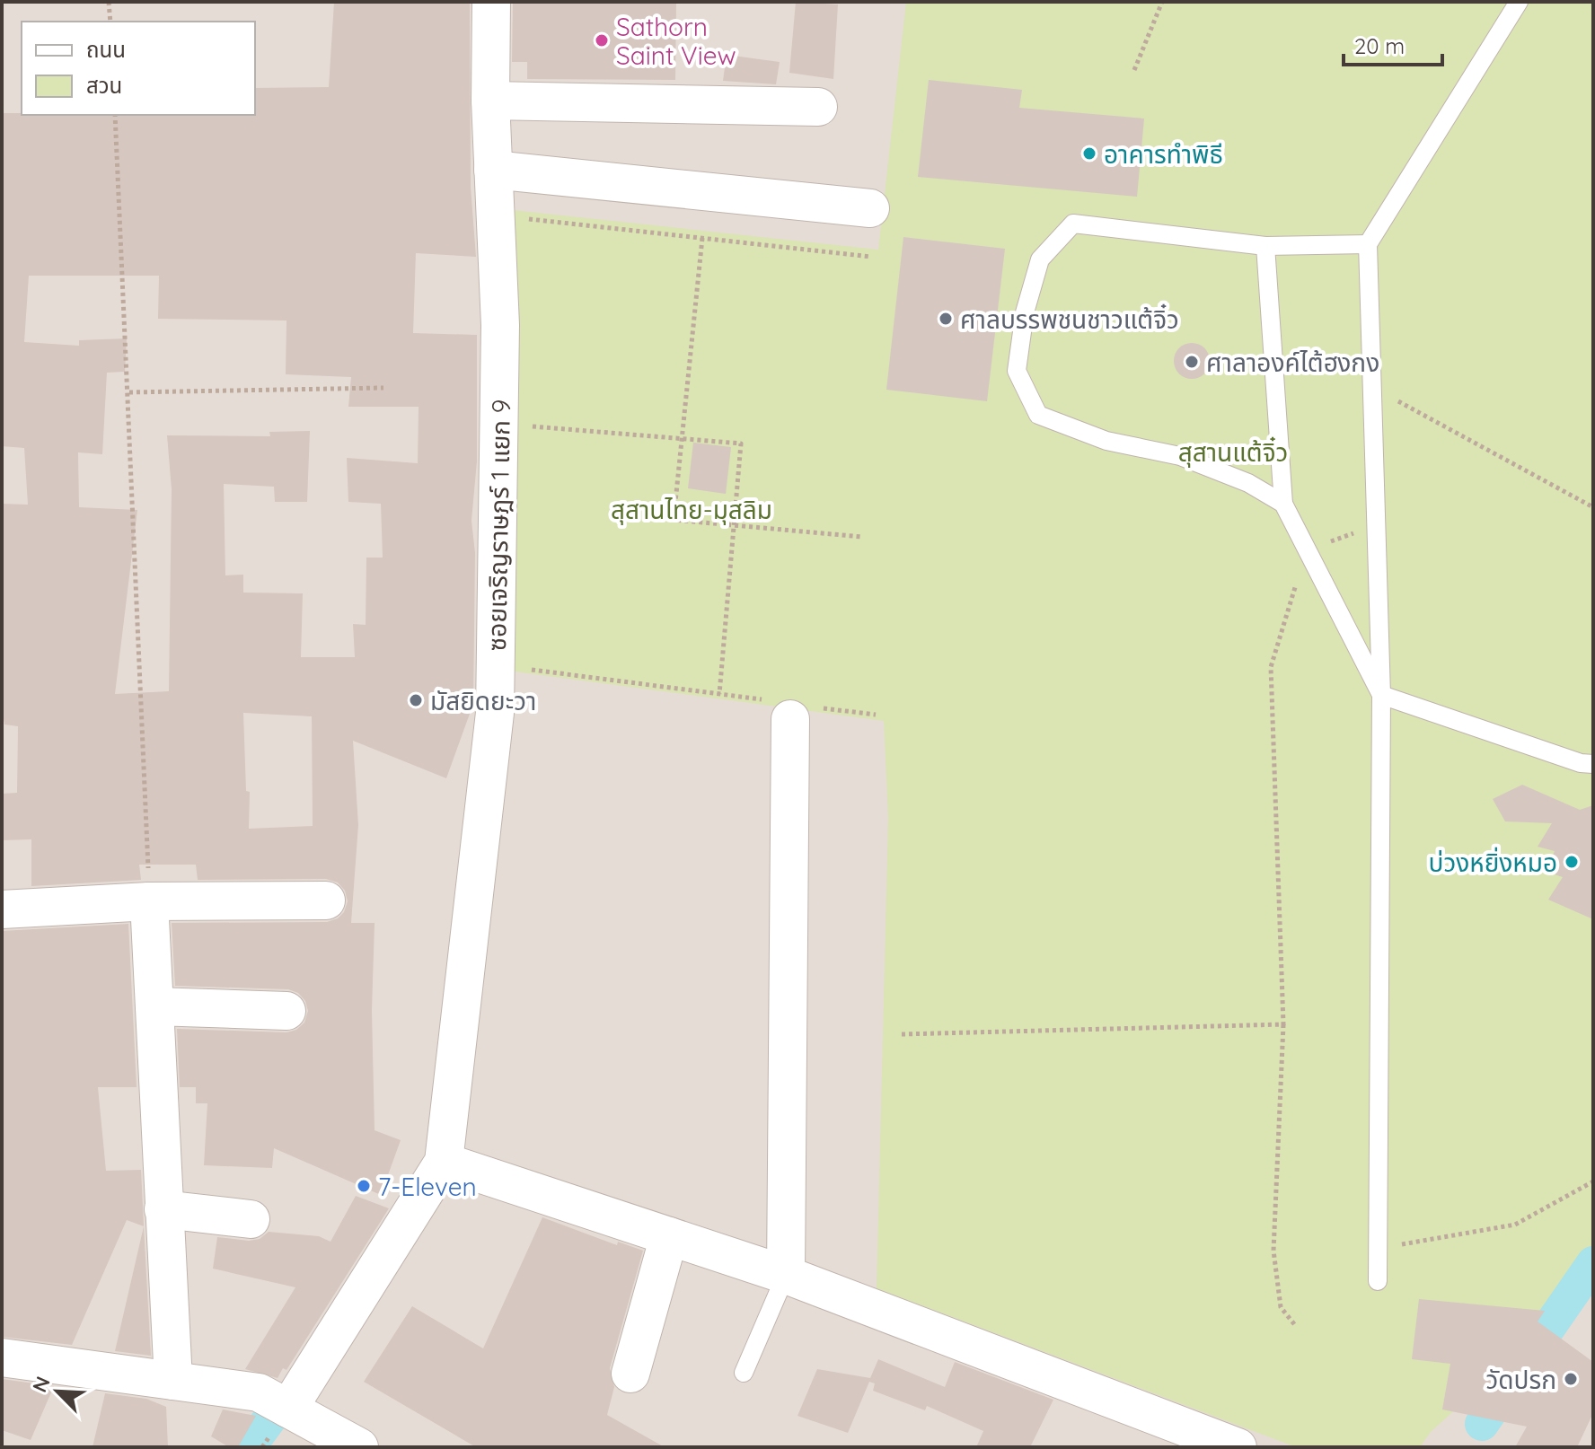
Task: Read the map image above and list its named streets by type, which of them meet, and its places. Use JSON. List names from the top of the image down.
{
  "streets": {
    "street": ["ซอยเจริญราษฎร์ 1 แยก 9"]
  },
  "parks": ["สุสานแต้จิ๋ว", "สุสานไทย-มุสลิม"],
  "places": [
    "Sathorn Saint View",
    "อาคารทำพิธี",
    "ศาลบรรพชนชาวแต้จิ๋ว",
    "ศาลาองค์ไต้ฮงกง",
    "มัสยิดยะวา",
    "บ่วงหยิ่งหมอ",
    "7-Eleven",
    "วัดปรก"
  ],
  "legend": ["ถนน", "สวน"],
  "scale_bar": "20 m",
  "north": "top left"
}
